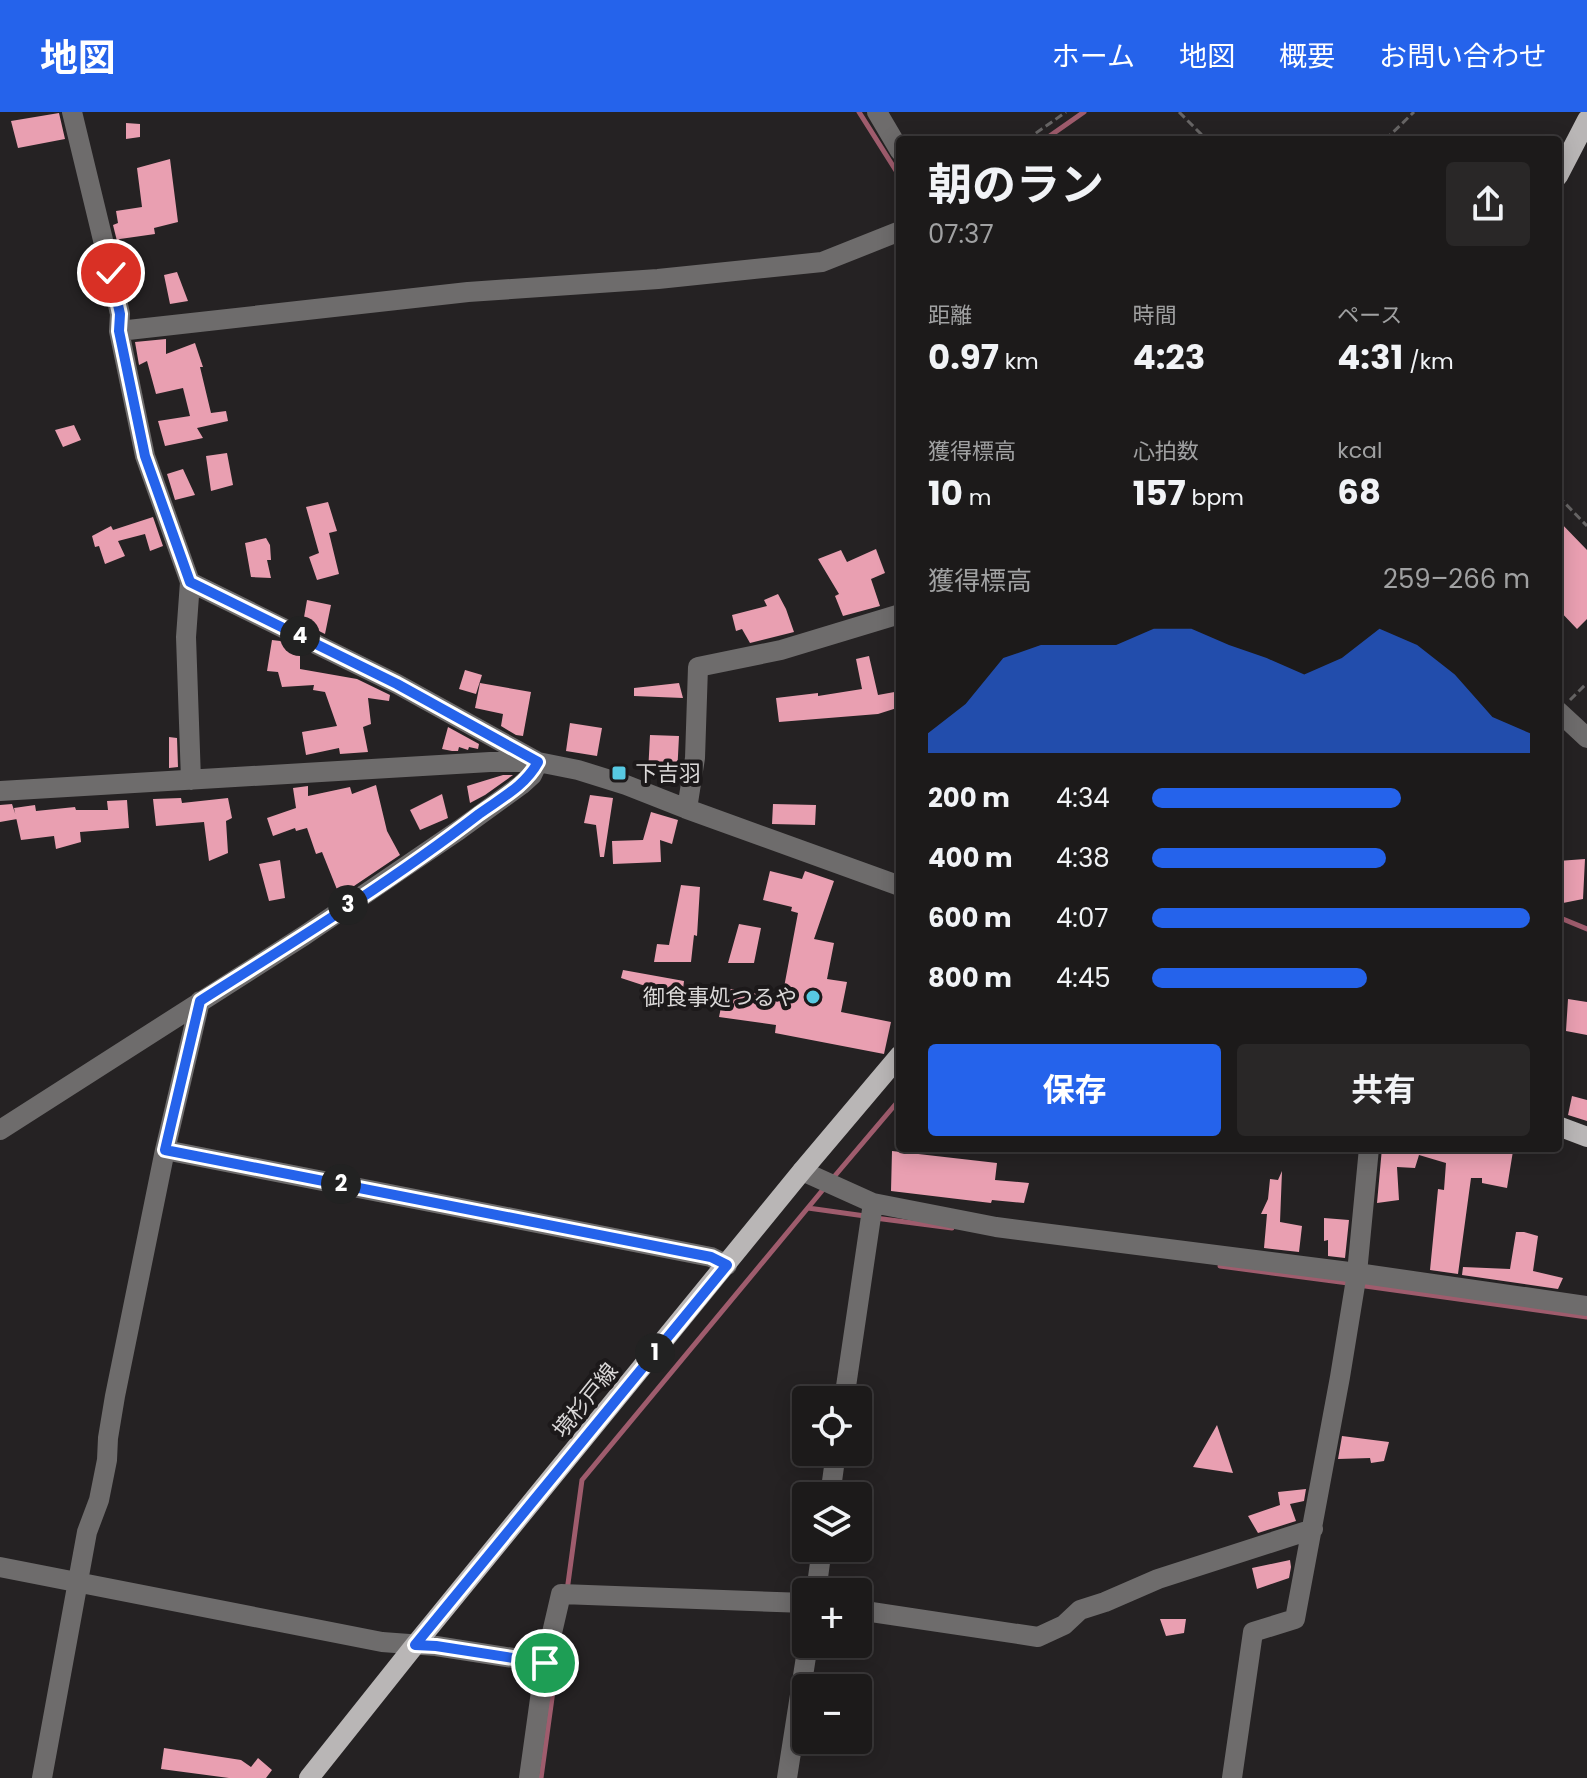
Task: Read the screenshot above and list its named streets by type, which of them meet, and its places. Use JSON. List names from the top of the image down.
{
  "streets": {
    "main road": ["境杉戸線"]
  },
  "places": {
    "transit": ["下吉羽"],
    "other": ["御食事処つるや"]
  },
  "page": {
    "header": "地図",
    "nav": [
      "ホーム",
      "地図",
      "概要",
      "お問い合わせ"
    ],
    "heading": ["朝のラン", "07:37"],
    "stats": [
      ["距離", "0.97 km"],
      ["時間", "4:23"],
      ["ペース", "4:31 /km"],
      ["獲得標高", "10 m"],
      ["心拍数", "157 bpm"],
      ["kcal", "68"]
    ],
    "chart": ["獲得標高", "259–266 m"],
    "pins": [
      "4",
      "3",
      "2",
      "1"
    ],
    "list": [
      {
        "name": "200 m",
        "note": "4:34"
      },
      {
        "name": "400 m",
        "note": "4:38"
      },
      {
        "name": "600 m",
        "note": "4:07"
      },
      {
        "name": "800 m",
        "note": "4:45"
      }
    ],
    "buttons": ["保存", "共有"],
    "map_buttons": ["+", "−"]
  }
}
